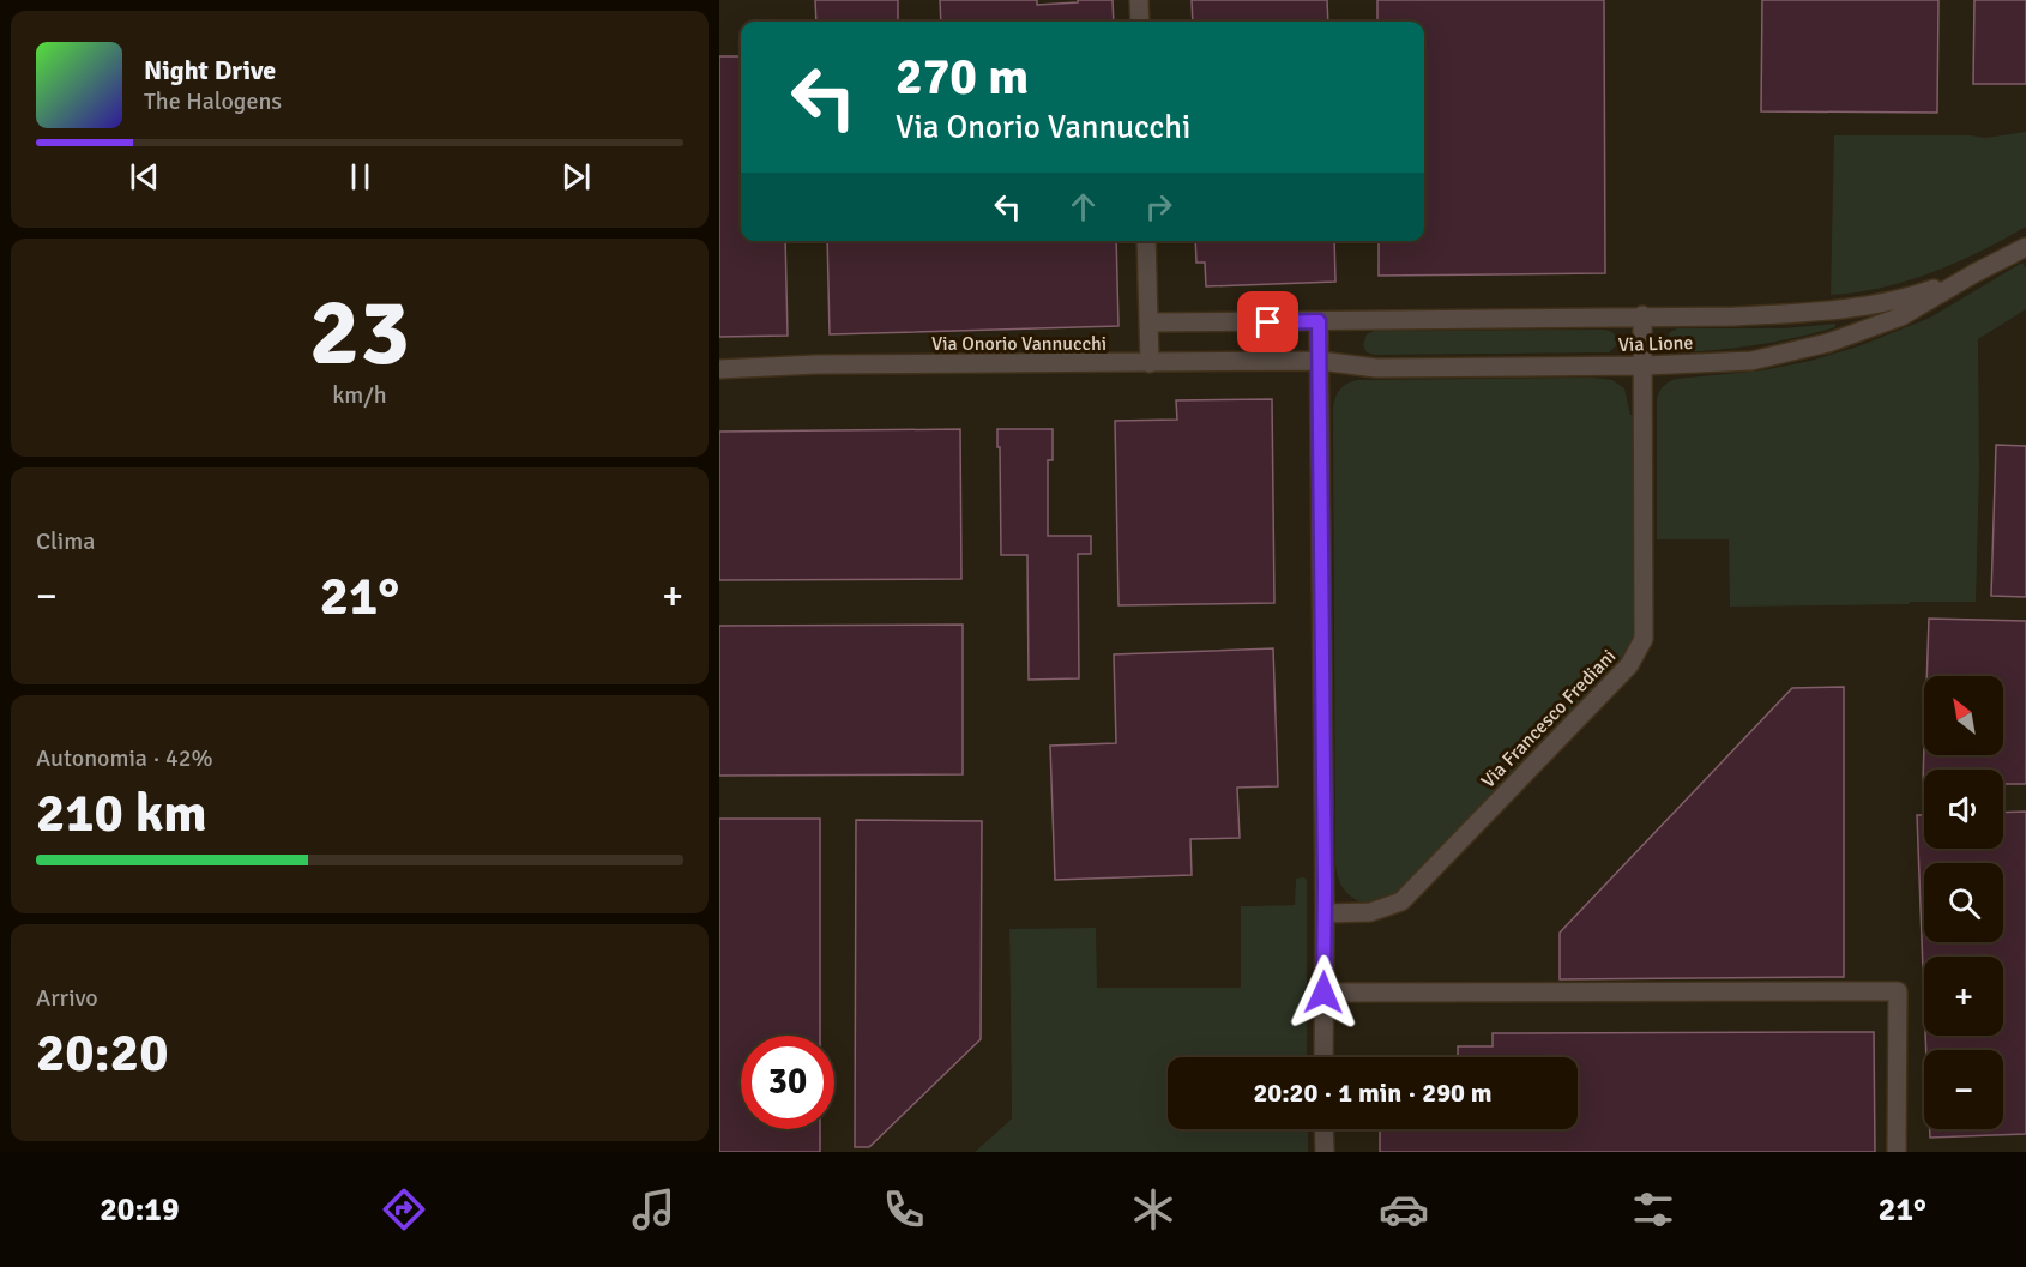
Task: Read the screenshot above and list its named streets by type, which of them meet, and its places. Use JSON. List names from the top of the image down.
{
  "streets": {
    "street": ["Via Onorio Vannucchi", "Via Lione", "Via Francesco Frediani"]
  },
  "crossings": [
    ["Via Onorio Vannucchi", "Via Lione"],
    ["Via Lione", "Via Francesco Frediani"]
  ],
  "north": "top left",
  "page": {
    "turn": ["270 m", "Via Onorio Vannucchi"],
    "song": ["Night Drive", "The Halogens"],
    "tile": [
      ["23", "km/h"],
      "Clima",
      ["Autonomia · 42%", "210 km"],
      ["Arrivo", "20:20"]
    ],
    "heat": ["−", "21°", "+"],
    "map_buttons": ["+", "−"],
    "limit": "30",
    "trip": "20:20 · 1 min · 290 m",
    "tabs": ["20:19", "21°"]
  }
}
